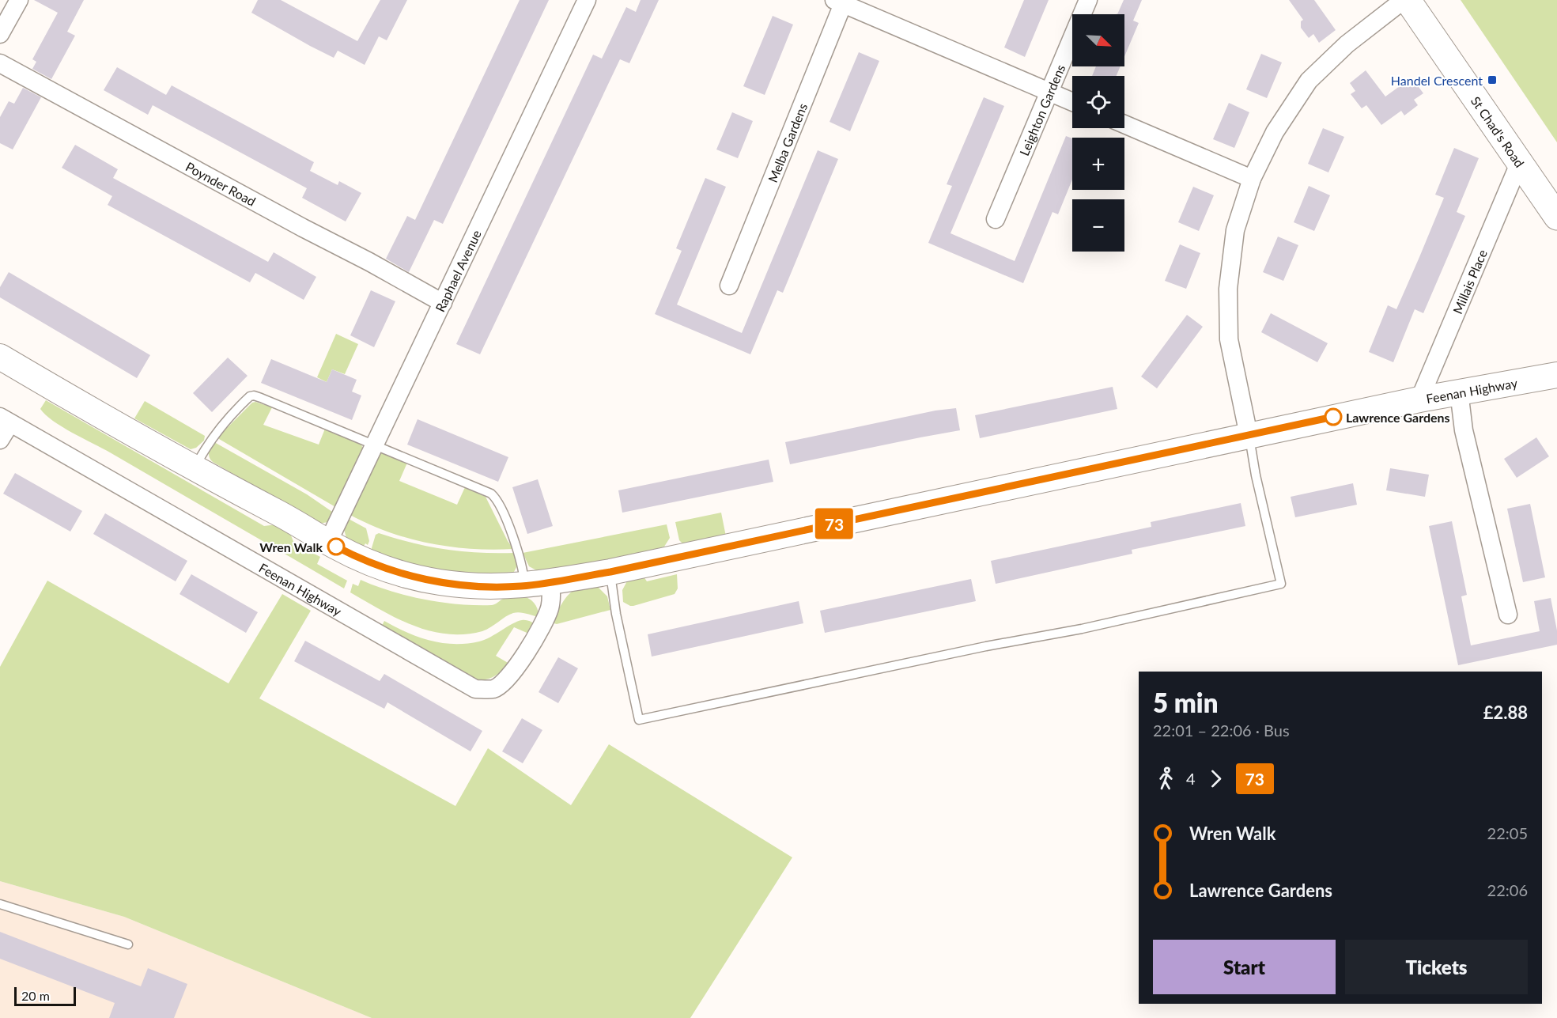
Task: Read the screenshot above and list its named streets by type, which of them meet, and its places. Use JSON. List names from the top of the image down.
{
  "streets": {
    "main road": ["St Chad's Road"],
    "street": [
      "Leighton Gardens",
      "Melba Gardens",
      "Poynder Road",
      "Raphael Avenue",
      "Millais Place",
      "Feenan Highway"
    ]
  },
  "crossings": [
    ["St Chad's Road", "Millais Place"],
    ["Poynder Road", "Raphael Avenue"],
    ["Raphael Avenue", "Feenan Highway"],
    ["Millais Place", "Feenan Highway"]
  ],
  "places": {
    "transit": ["Handel Crescent"],
    "other": ["Lawrence Gardens", "Wren Walk"]
  },
  "lines": ["bus line 73"],
  "scale_bar": "20 m",
  "north": "bottom right",
  "page": {
    "on_map": "73",
    "map_buttons": ["+", "−"],
    "heading": ["5 min", "22:01 – 22:06 · Bus", "£2.88"],
    "legs": ["4", "73"],
    "list": [
      {
        "name": "Wren Walk",
        "value": "22:05"
      },
      {
        "name": "Lawrence Gardens",
        "value": "22:06"
      }
    ],
    "buttons": ["Start", "Tickets"],
    "scale": "20 m"
  }
}
